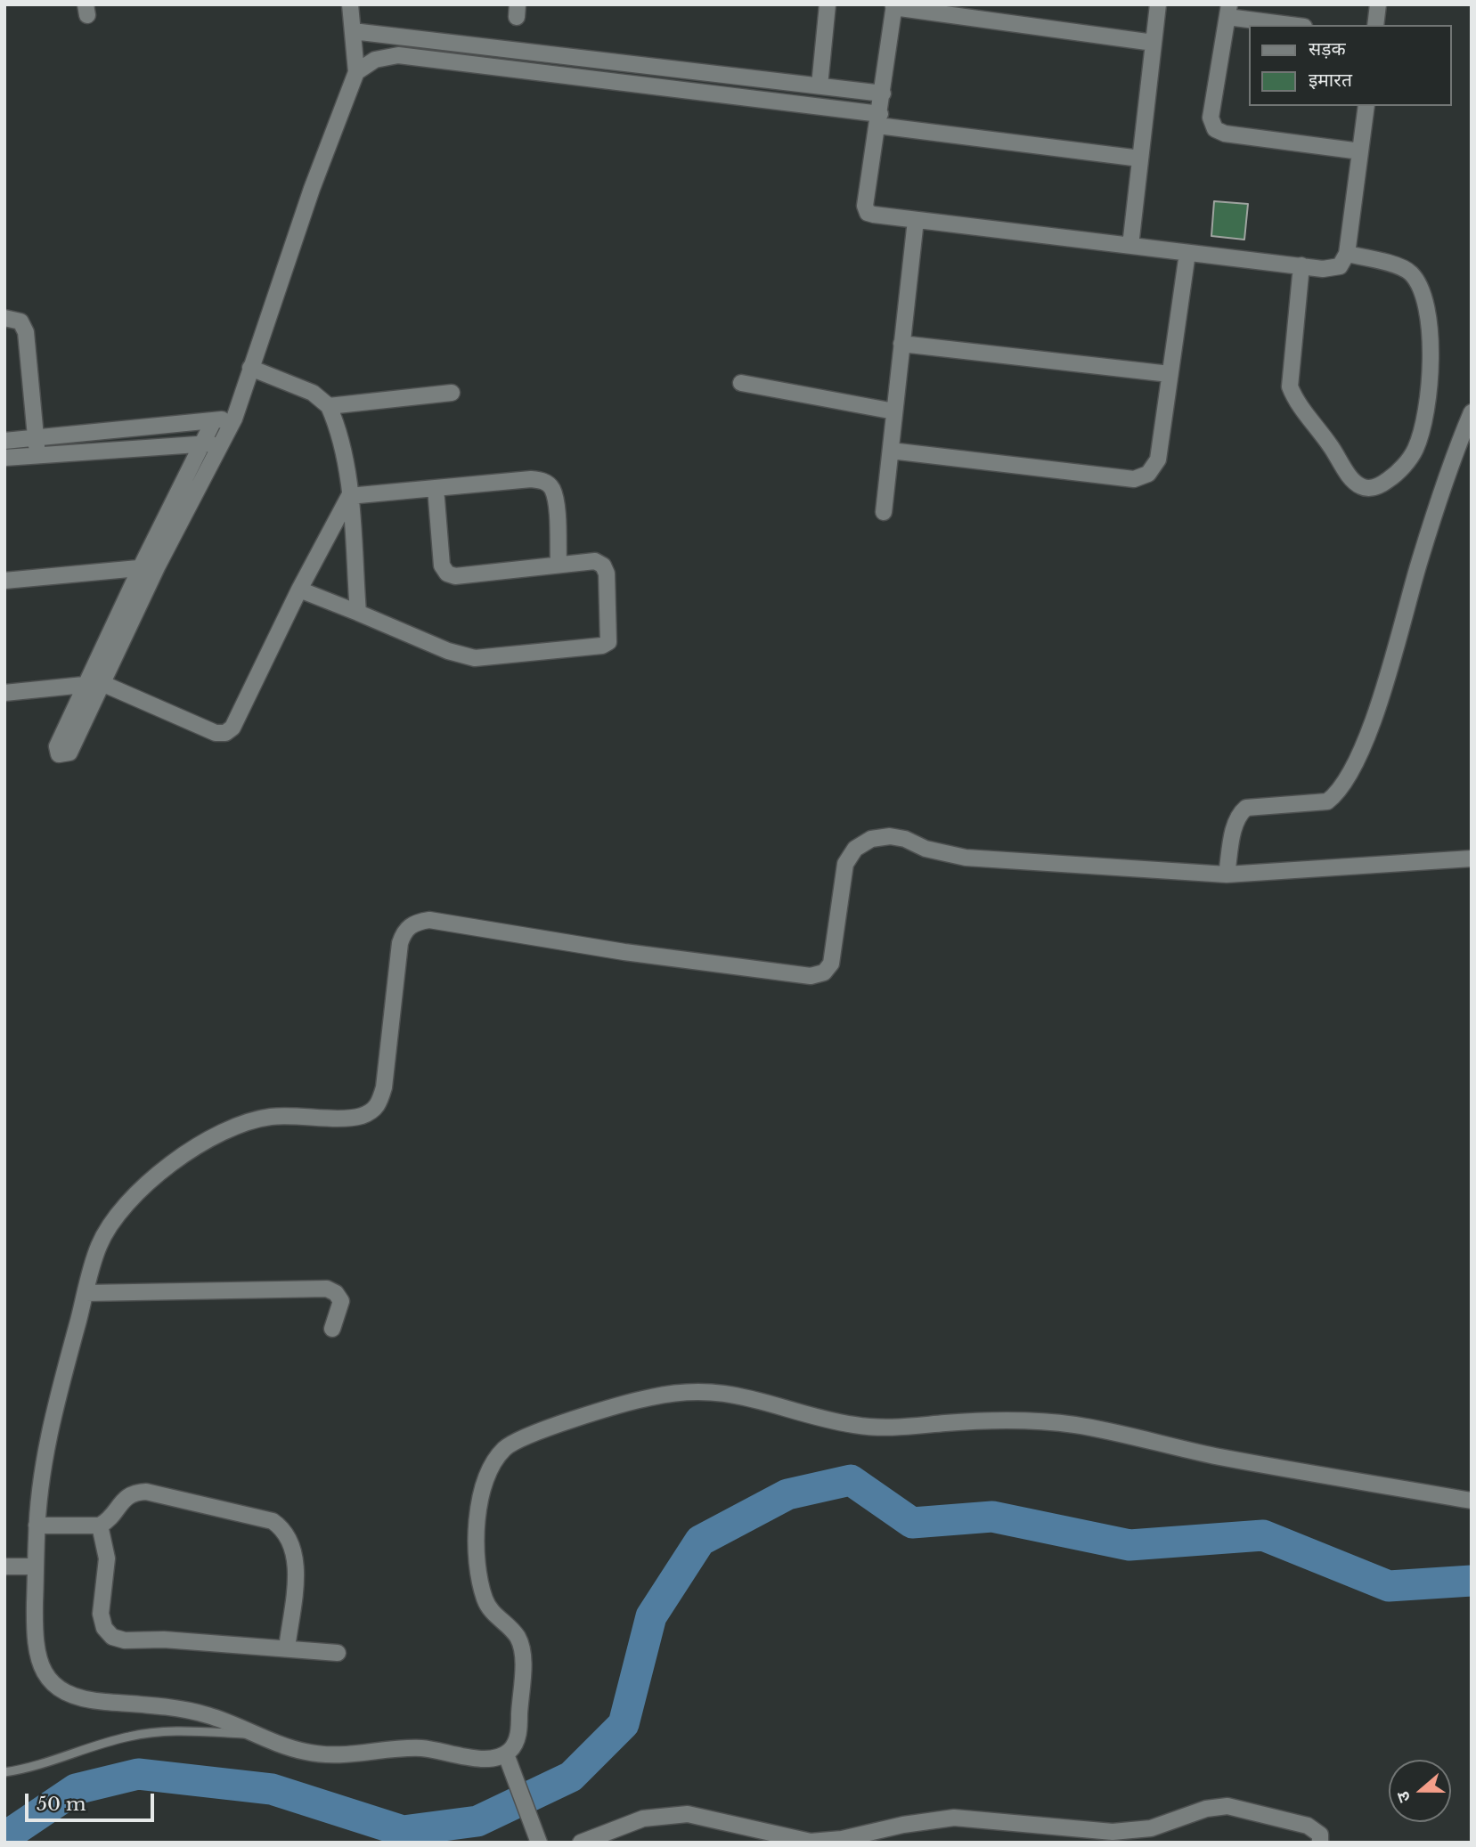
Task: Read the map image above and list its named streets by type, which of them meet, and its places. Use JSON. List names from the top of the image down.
{
  "legend": ["सड़क", "इमारत"],
  "scale_bar": "50 m",
  "north": "left"
}
